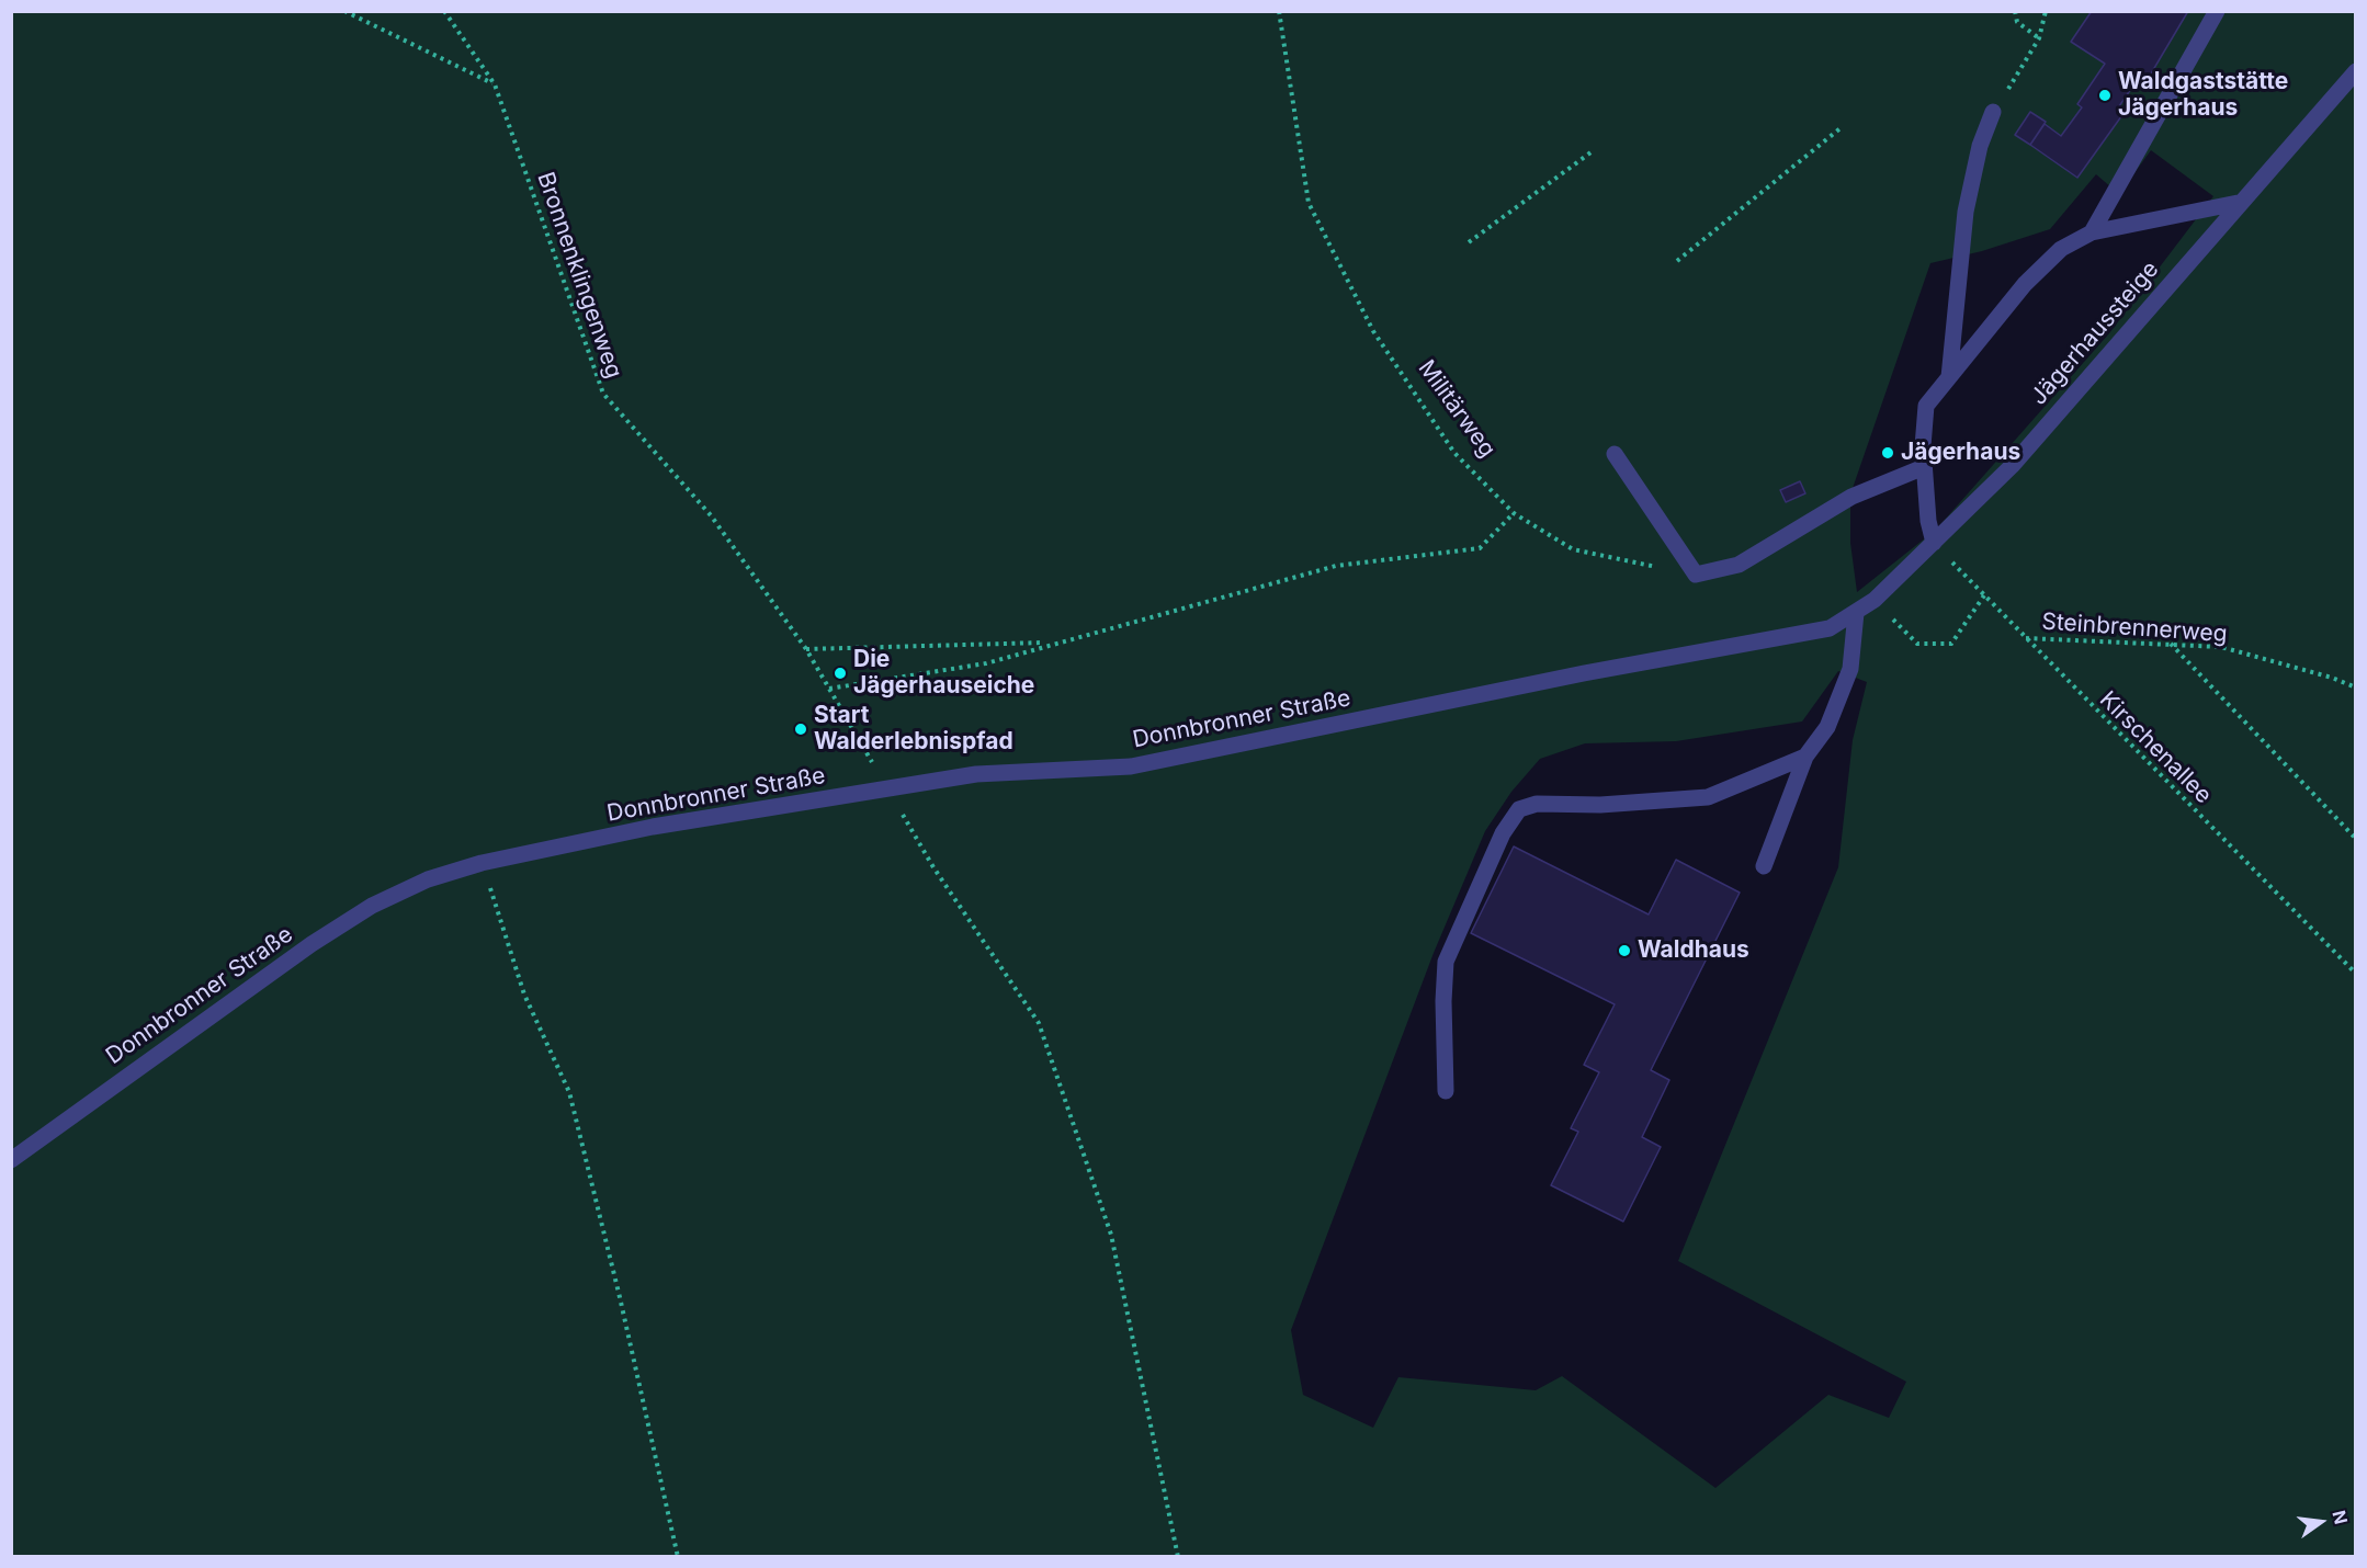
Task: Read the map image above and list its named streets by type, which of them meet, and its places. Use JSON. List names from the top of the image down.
{
  "streets": {
    "street": ["Jägerhaussteige", "Donnbronner Straße"],
    "path": [
      "Bronnenklingenweg",
      "Militärweg",
      "Steinbrennerweg",
      "Kirschenallee"
    ]
  },
  "crossings": [
    ["Bronnenklingenweg", "Donnbronner Straße"],
    ["Jägerhaussteige", "Donnbronner Straße"],
    ["Jägerhaussteige", "Kirschenallee"],
    ["Steinbrennerweg", "Kirschenallee"]
  ],
  "places": [
    "Waldgaststätte Jägerhaus",
    "Jägerhaus",
    "Die Jägerhauseiche",
    "Start Walderlebnispfad",
    "Waldhaus"
  ],
  "north": "right"
}
